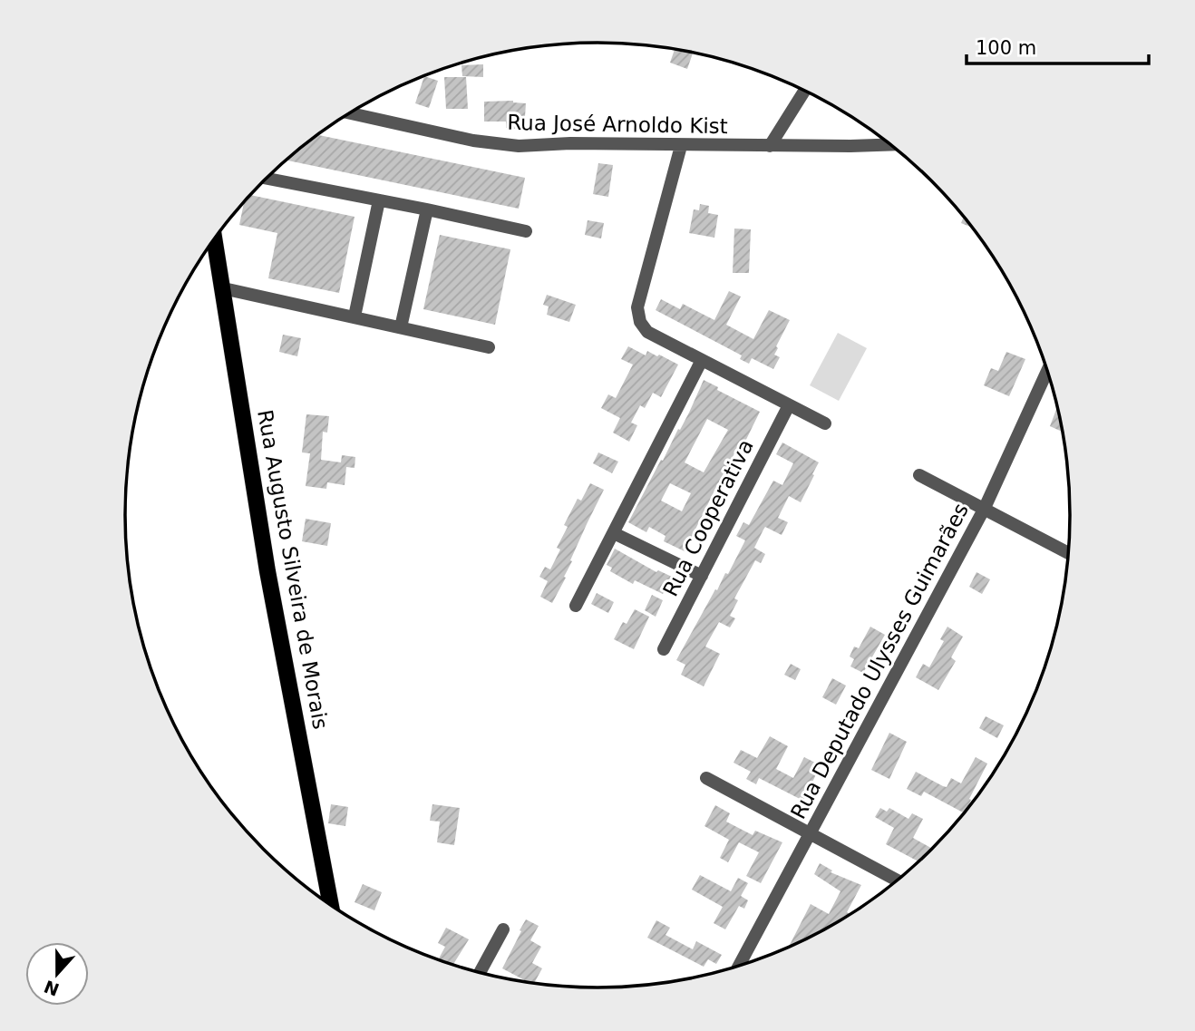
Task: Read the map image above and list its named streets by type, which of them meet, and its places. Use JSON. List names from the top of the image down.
{
  "streets": {
    "main road": ["Rua Augusto Silveira de Morais"],
    "street": ["Rua José Arnoldo Kist", "Rua Cooperativa", "Rua Deputado Ulysses Guimarães"]
  },
  "scale_bar": "100 m",
  "north": "bottom"
}
